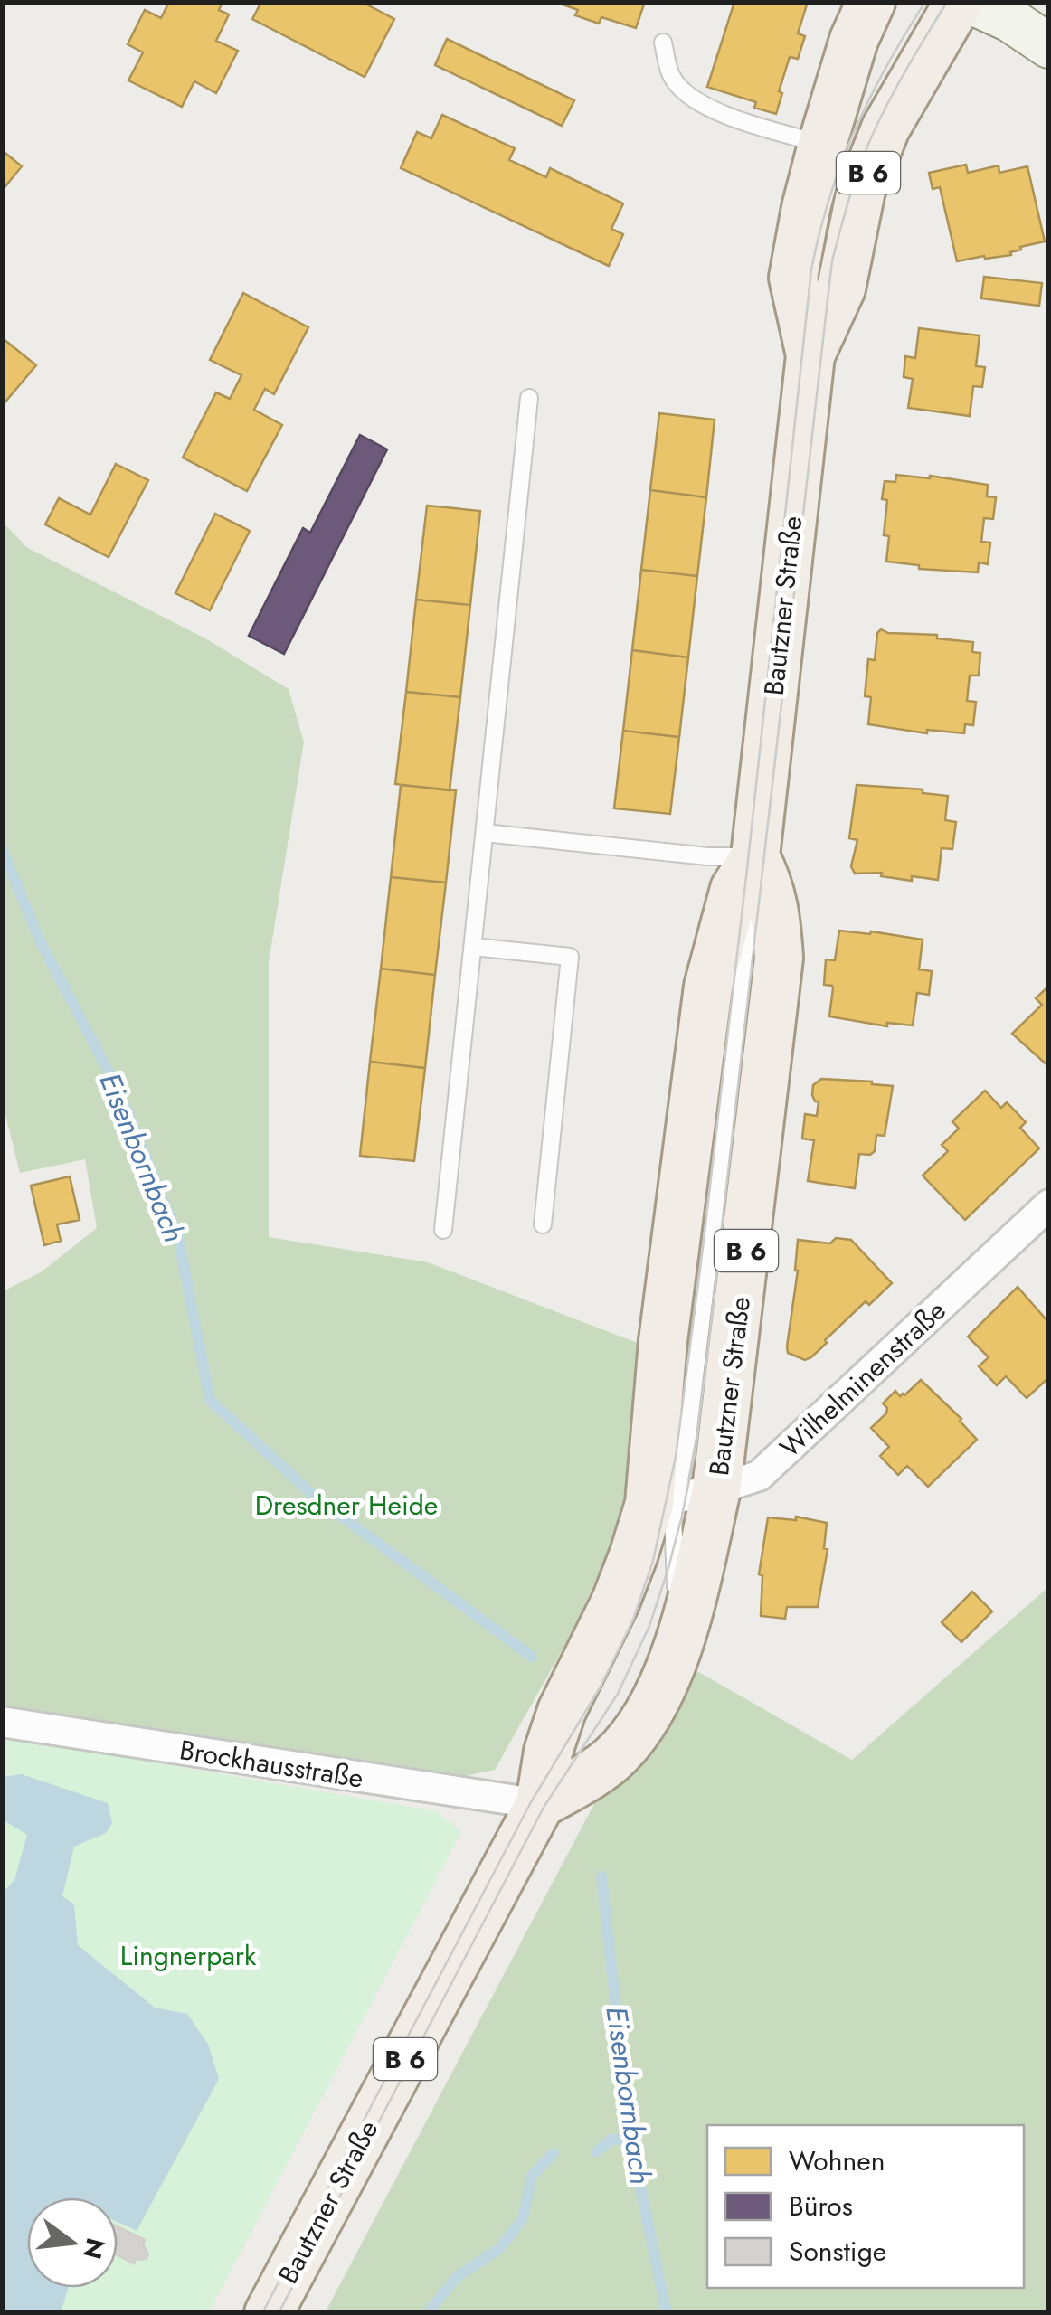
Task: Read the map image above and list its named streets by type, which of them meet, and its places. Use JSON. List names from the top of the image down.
{
  "streets": {
    "main road": ["B 6", "Bautzner Straße"],
    "street": ["Wilhelminenstraße", "Brockhausstraße"]
  },
  "crossings": [
    ["Bautzner Straße", "Wilhelminenstraße"],
    ["Bautzner Straße", "Brockhausstraße"]
  ],
  "water": ["Eisenbornbach"],
  "parks": ["Dresdner Heide", "Lingnerpark"],
  "legend": ["Wohnen", "Büros", "Sonstige"],
  "north": "right"
}
